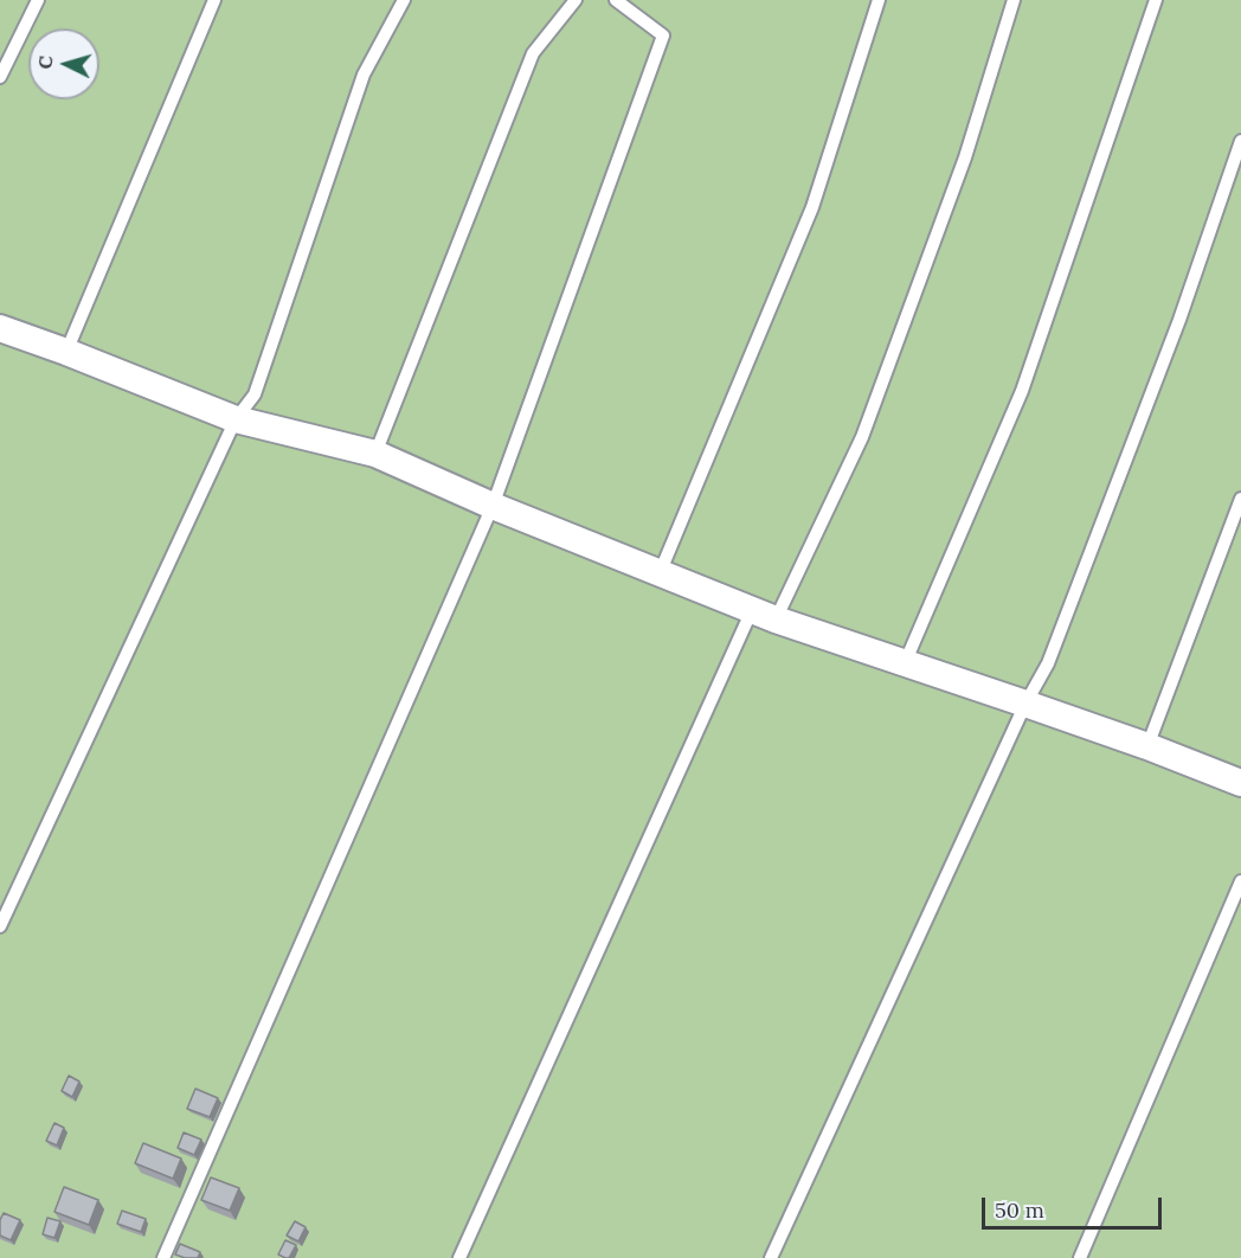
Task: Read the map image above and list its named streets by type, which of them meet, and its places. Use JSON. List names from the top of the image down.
{
  "scale_bar": "50 m",
  "north": "left"
}
